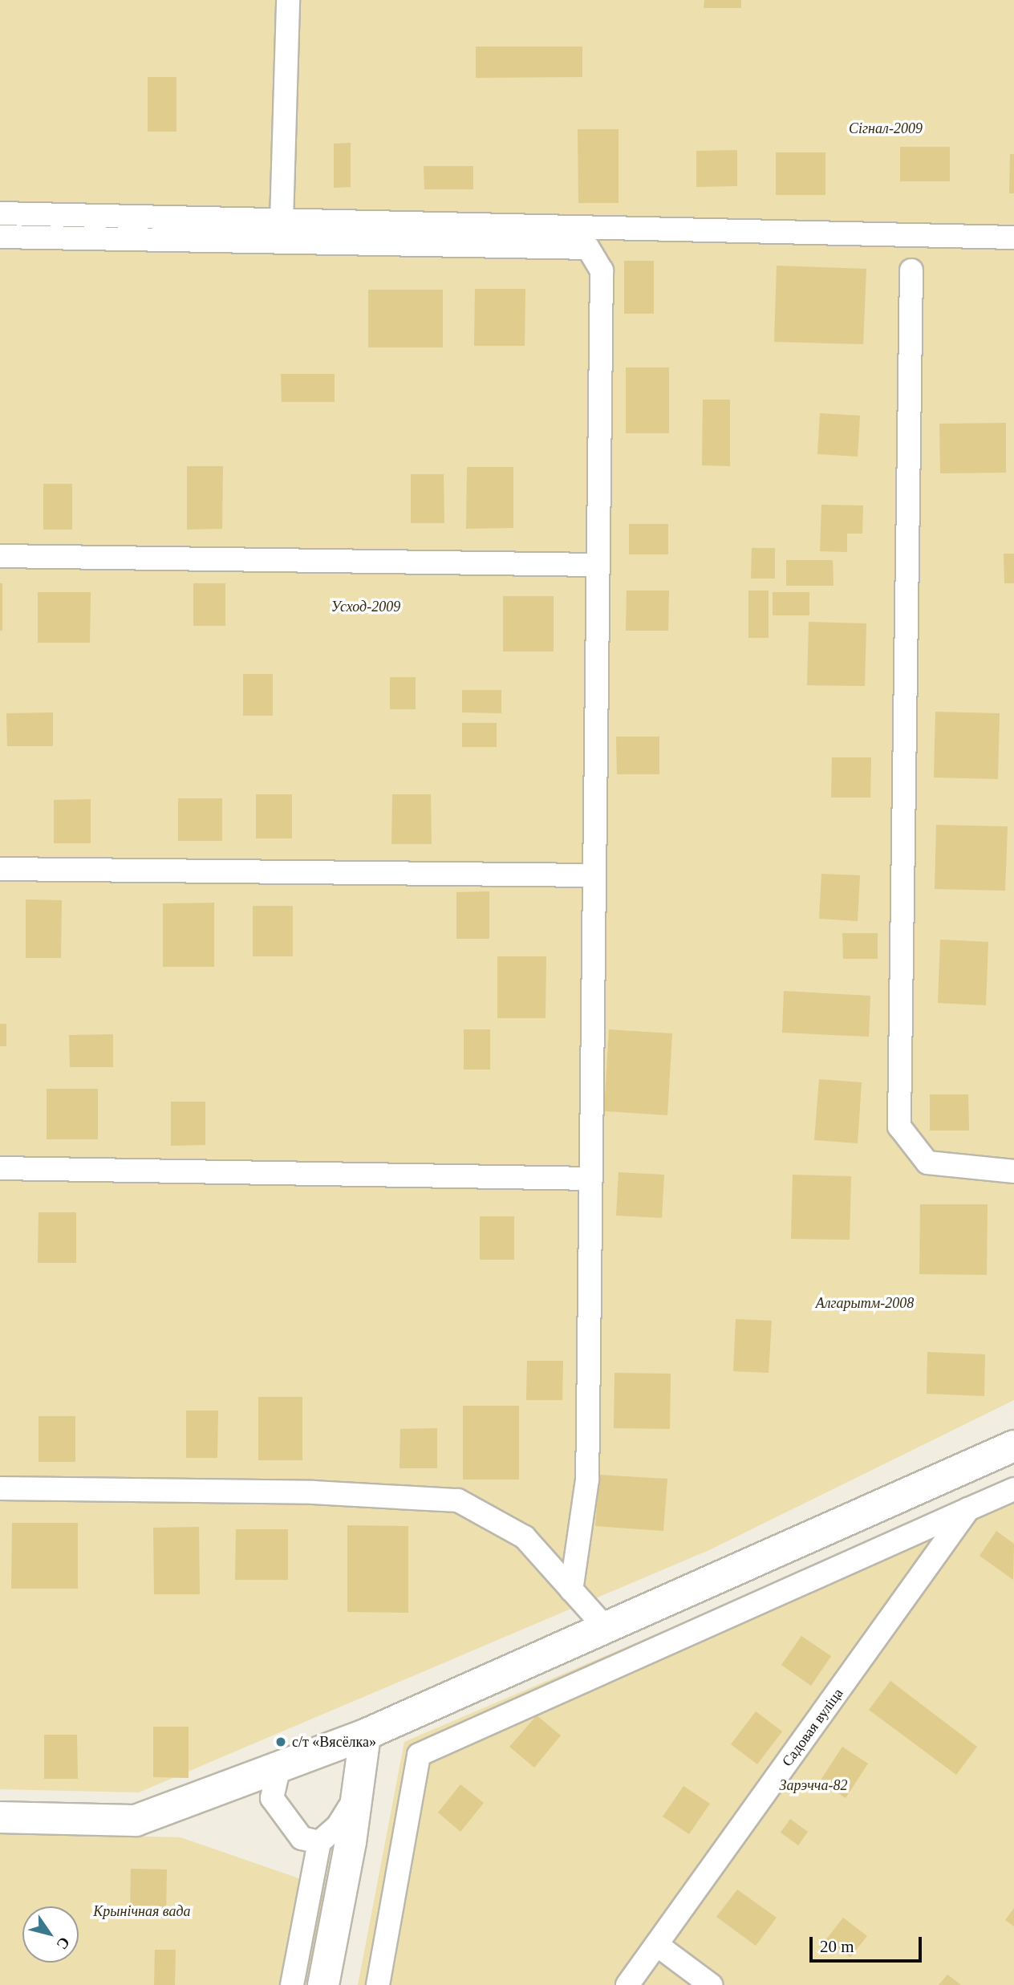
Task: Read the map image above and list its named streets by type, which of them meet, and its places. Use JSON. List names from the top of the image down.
{
  "streets": {
    "lane": ["Садовая вуліца"]
  },
  "parks": [
    "Сігнал-2009",
    "Усход-2009",
    "Алгарытм-2008",
    "Зарэчча-82",
    "Крынічная вада"
  ],
  "places": ["с/т «Вясёлка»"],
  "scale_bar": "20 m",
  "north": "bottom right"
}
